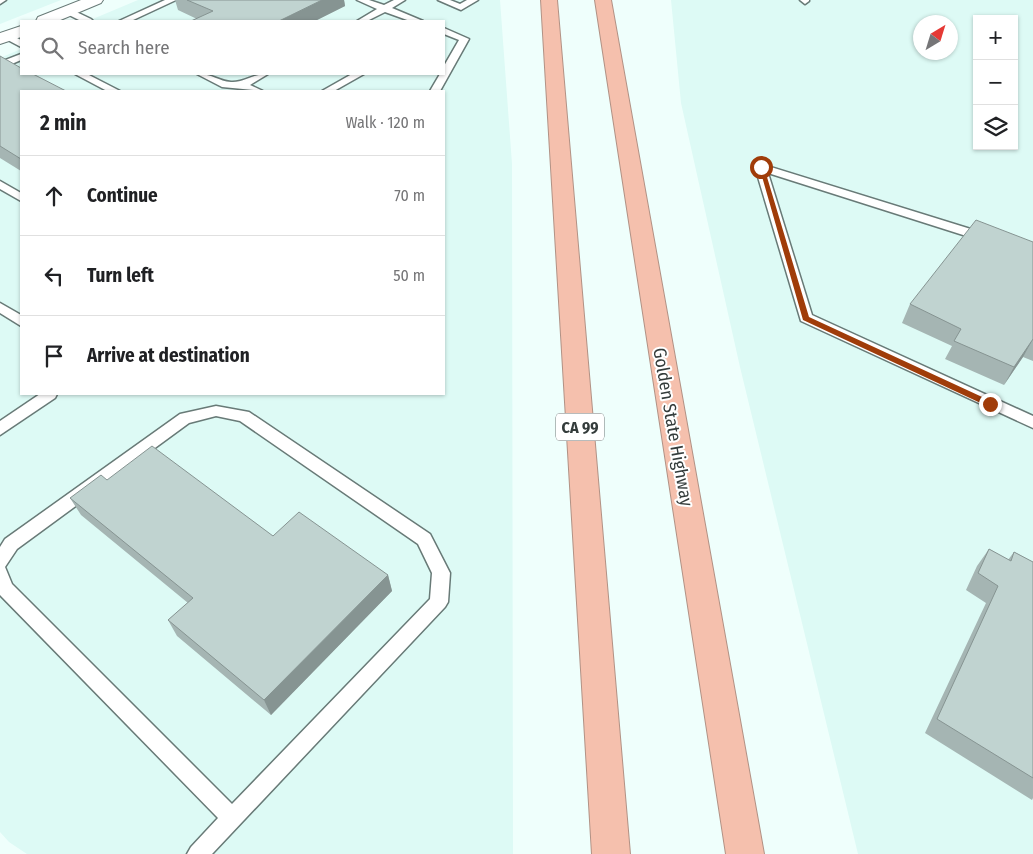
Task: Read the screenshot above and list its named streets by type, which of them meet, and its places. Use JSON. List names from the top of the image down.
{
  "streets": {
    "highway": ["CA 99", "Golden State Highway"]
  },
  "north": "top right",
  "page": {
    "map_buttons": ["+", "−"],
    "search": "Search here",
    "heading": ["2 min", "Walk · 120 m"],
    "list": [
      ["Continue", "70 m"],
      ["Turn left", "50 m"],
      "Arrive at destination"
    ]
  }
}
